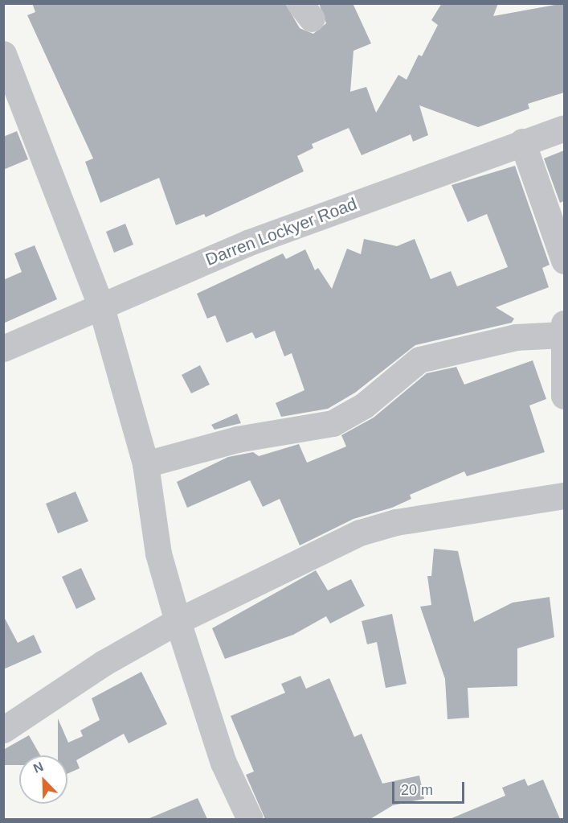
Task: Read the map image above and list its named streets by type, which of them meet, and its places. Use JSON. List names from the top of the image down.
{
  "streets": {
    "street": ["Darren Lockyer Road"]
  },
  "scale_bar": "20 m",
  "north": "top left"
}
